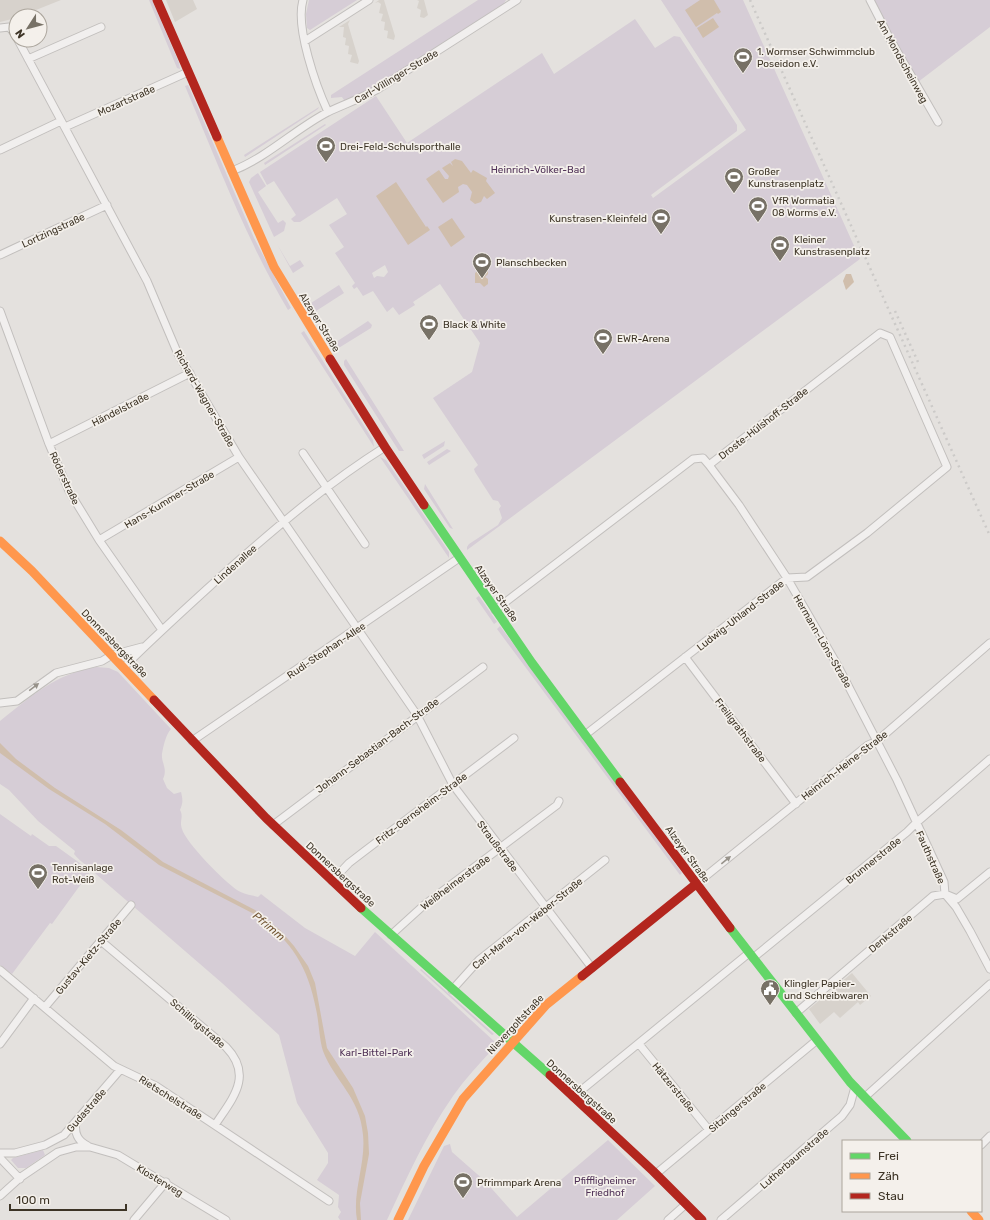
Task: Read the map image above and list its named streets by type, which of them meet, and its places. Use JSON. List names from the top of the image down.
{
  "streets": {
    "street": [
      "Am Mondscheinweg",
      "Carl-Villinger-Straße",
      "Mozartstraße",
      "Lortzingstraße",
      "Alzeyer Straße",
      "Richard-Wagner-Straße",
      "Händelstraße",
      "Droste-Hülshoff-Straße",
      "Röderstraße",
      "Hans-Kummer-Straße",
      "Lindenallee",
      "Ludwig-Uhland-Straße",
      "Hermann-Löns-Straße",
      "Donnersbergstraße",
      "Rudi-Stephan-Allee",
      "Freiligrathstraße",
      "Johann-Sebastian-Bach-Straße",
      "Heinrich-Heine-Straße",
      "Fritz-Gernsheim-Straße",
      "Straußstraße",
      "Fauthstraße",
      "Brunnerstraße",
      "Weißheimerstraße",
      "Carl-Maria-von-Weber-Straße",
      "Denkstraße",
      "Gustav-Kietz-Straße",
      "Schillingstraße",
      "Nievergoltstraße",
      "Hätzerstraße",
      "Rietschelstraße",
      "Sitzingerstraße",
      "Gudastraße",
      "Lutherbaumstraße",
      "Klosterweg"
    ]
  },
  "crossings": [
    ["Carl-Villinger-Straße", "Alzeyer Straße"],
    ["Mozartstraße", "Alzeyer Straße"],
    ["Mozartstraße", "Richard-Wagner-Straße"],
    ["Lortzingstraße", "Richard-Wagner-Straße"],
    ["Alzeyer Straße", "Droste-Hülshoff-Straße"],
    ["Alzeyer Straße", "Lindenallee"],
    ["Alzeyer Straße", "Ludwig-Uhland-Straße"],
    ["Alzeyer Straße", "Rudi-Stephan-Allee"],
    ["Alzeyer Straße", "Heinrich-Heine-Straße"],
    ["Alzeyer Straße", "Brunnerstraße"],
    ["Alzeyer Straße", "Denkstraße"],
    ["Alzeyer Straße", "Nievergoltstraße"],
    ["Alzeyer Straße", "Sitzingerstraße"],
    ["Alzeyer Straße", "Lutherbaumstraße"],
    ["Richard-Wagner-Straße", "Händelstraße"],
    ["Richard-Wagner-Straße", "Hans-Kummer-Straße"],
    ["Richard-Wagner-Straße", "Lindenallee"],
    ["Richard-Wagner-Straße", "Rudi-Stephan-Allee"],
    ["Richard-Wagner-Straße", "Johann-Sebastian-Bach-Straße"],
    ["Richard-Wagner-Straße", "Straußstraße"],
    ["Händelstraße", "Röderstraße"],
    ["Droste-Hülshoff-Straße", "Ludwig-Uhland-Straße"],
    ["Droste-Hülshoff-Straße", "Hermann-Löns-Straße"],
    ["Röderstraße", "Hans-Kummer-Straße"],
    ["Röderstraße", "Lindenallee"],
    ["Lindenallee", "Donnersbergstraße"],
    ["Ludwig-Uhland-Straße", "Hermann-Löns-Straße"],
    ["Ludwig-Uhland-Straße", "Freiligrathstraße"],
    ["Hermann-Löns-Straße", "Heinrich-Heine-Straße"],
    ["Hermann-Löns-Straße", "Fauthstraße"],
    ["Donnersbergstraße", "Rudi-Stephan-Allee"],
    ["Donnersbergstraße", "Johann-Sebastian-Bach-Straße"],
    ["Donnersbergstraße", "Fritz-Gernsheim-Straße"],
    ["Donnersbergstraße", "Brunnerstraße"],
    ["Donnersbergstraße", "Weißheimerstraße"],
    ["Donnersbergstraße", "Carl-Maria-von-Weber-Straße"],
    ["Donnersbergstraße", "Nievergoltstraße"],
    ["Donnersbergstraße", "Sitzingerstraße"],
    ["Freiligrathstraße", "Heinrich-Heine-Straße"],
    ["Johann-Sebastian-Bach-Straße", "Straußstraße"],
    ["Heinrich-Heine-Straße", "Fauthstraße"],
    ["Heinrich-Heine-Straße", "Nievergoltstraße"],
    ["Fritz-Gernsheim-Straße", "Straußstraße"],
    ["Straußstraße", "Weißheimerstraße"],
    ["Straußstraße", "Carl-Maria-von-Weber-Straße"],
    ["Straußstraße", "Nievergoltstraße"],
    ["Fauthstraße", "Brunnerstraße"],
    ["Fauthstraße", "Denkstraße"],
    ["Brunnerstraße", "Hätzerstraße"],
    ["Gustav-Kietz-Straße", "Schillingstraße"],
    ["Gustav-Kietz-Straße", "Rietschelstraße"],
    ["Schillingstraße", "Rietschelstraße"],
    ["Hätzerstraße", "Sitzingerstraße"],
    ["Rietschelstraße", "Gudastraße"]
  ],
  "water": ["Pfrimm"],
  "parks": ["Heinrich-Völker-Bad", "Karl-Bittel-Park", "Pfiffligheimer Friedhof"],
  "places": {
    "sports": [
      "1. Wormser Schwimmclub Poseidon e.V.",
      "Drei-Feld-Schulsporthalle",
      "Großer Kunstrasenplatz",
      "VfR Wormatia 08 Worms e.V.",
      "Kunstrasen-Kleinfeld",
      "Kleiner Kunstrasenplatz",
      "Planschbecken",
      "Black & White",
      "EWR-Arena",
      "Tennisanlage Rot-Weiß",
      "Pfrimmpark Arena"
    ],
    "public building": ["Klingler Papier- und Schreibwaren"]
  },
  "legend": ["Frei", "Zäh", "Stau"],
  "scale_bar": "100 m",
  "north": "bottom left"
}
